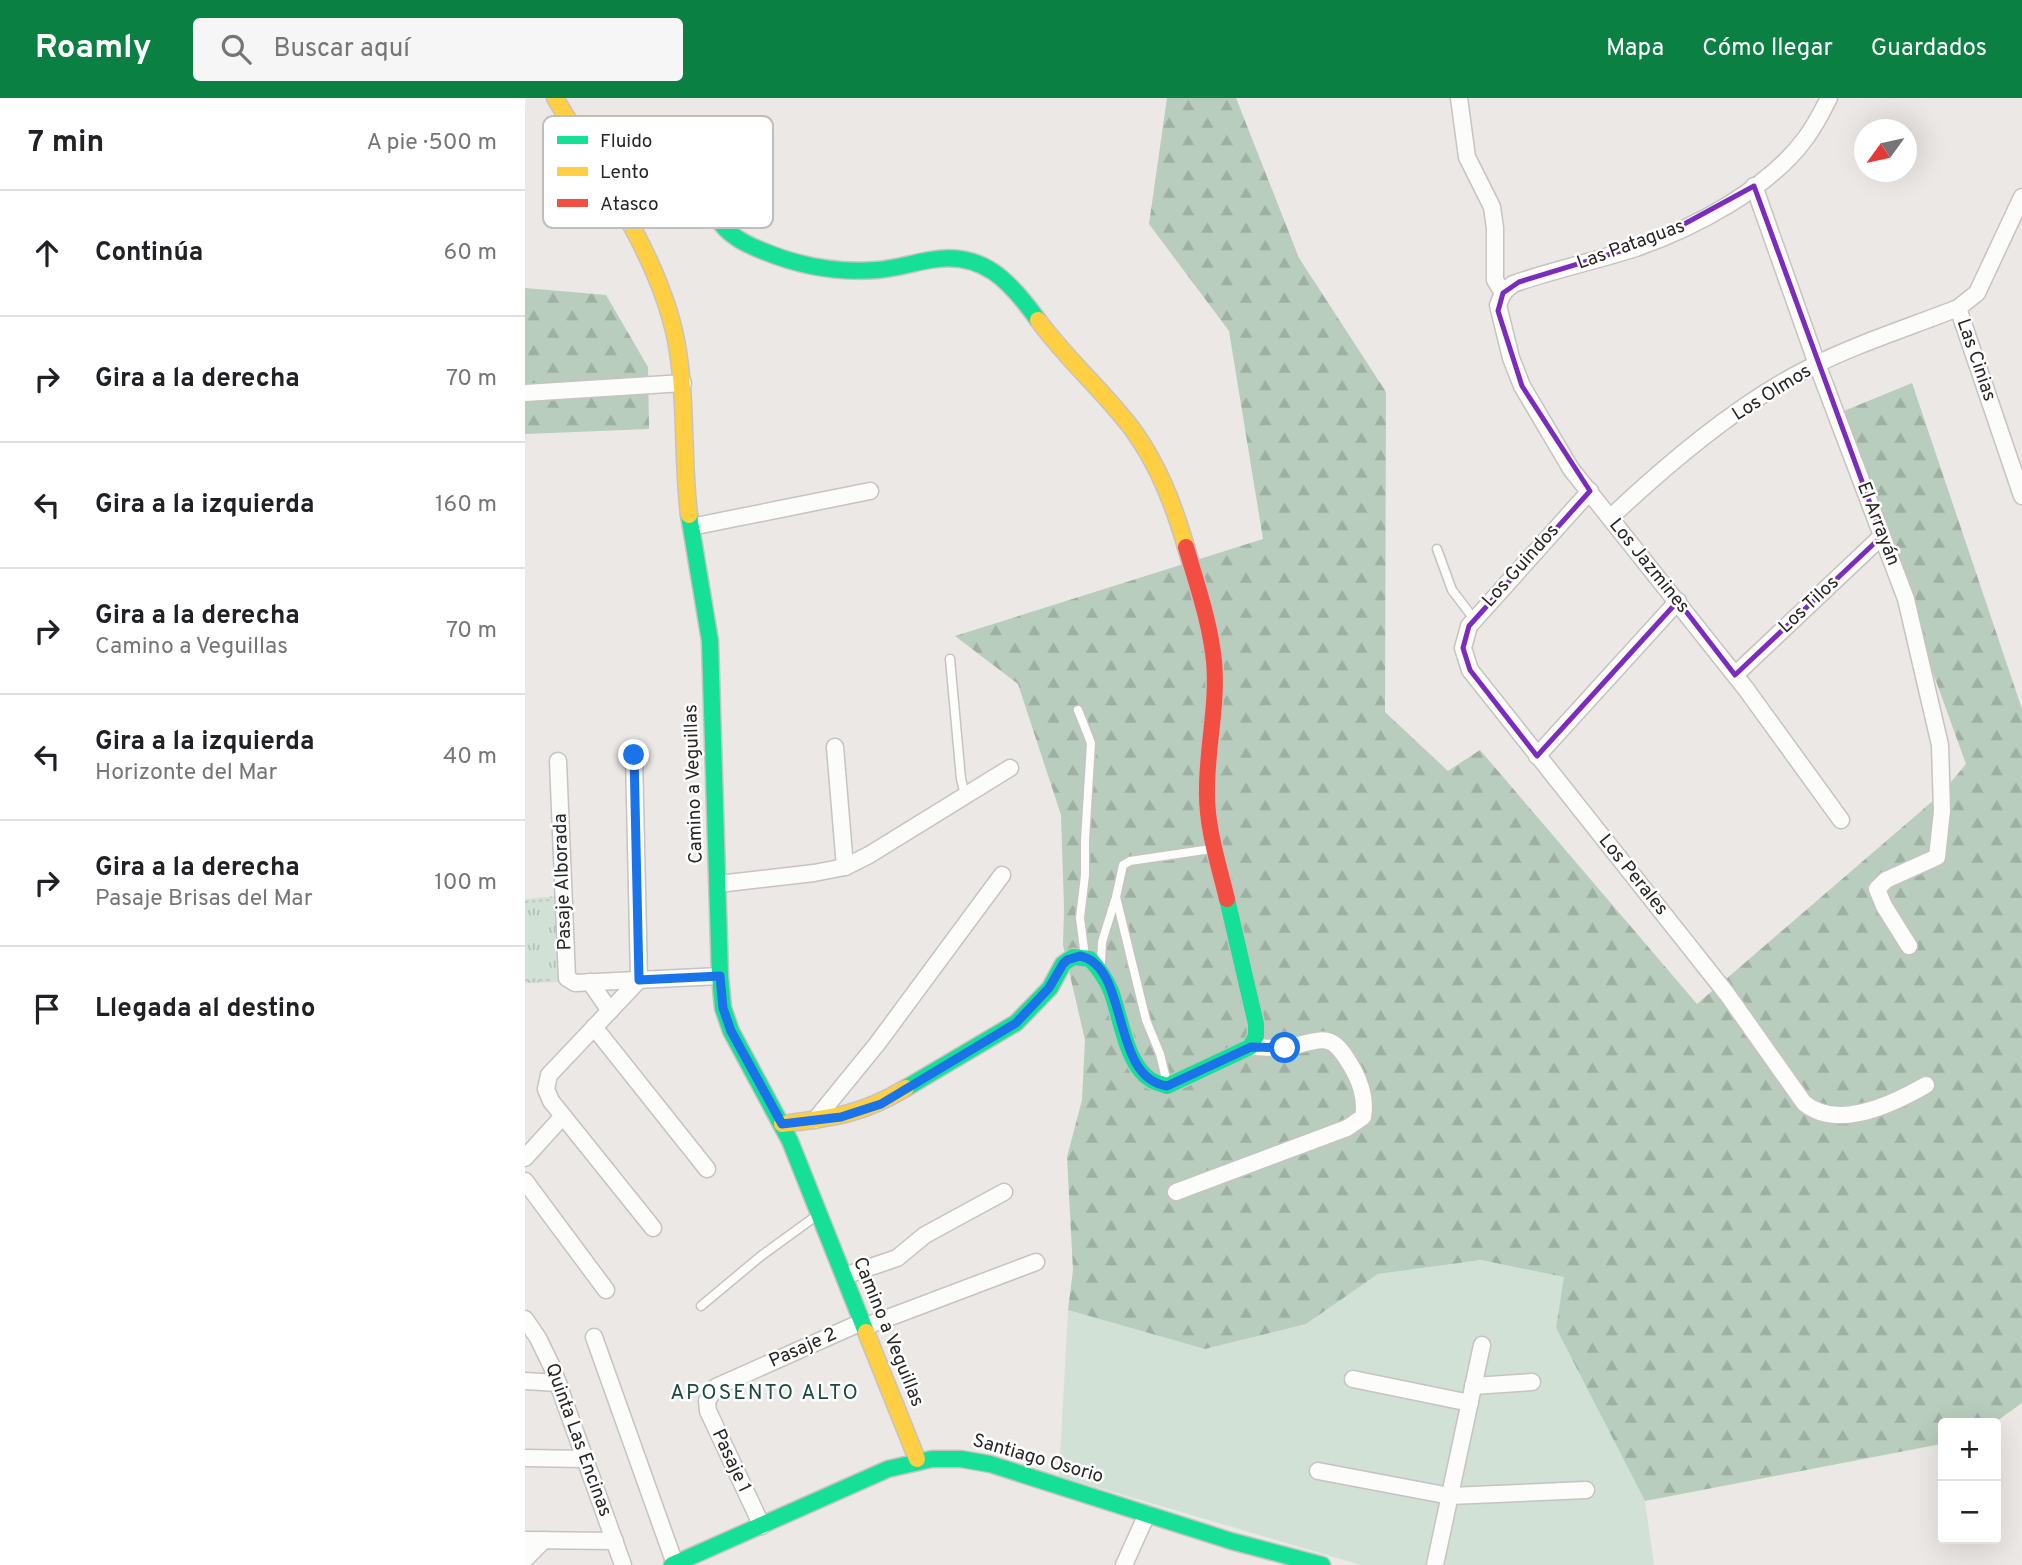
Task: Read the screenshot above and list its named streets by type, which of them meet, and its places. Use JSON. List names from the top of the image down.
{
  "streets": {
    "street": [
      "Las Pataguas",
      "Las Cinias",
      "Los Olmos",
      "El Arrayán",
      "Los Guindos",
      "Los Jazmines",
      "Los Tilos",
      "Camino a Veguillas",
      "Los Perales",
      "Pasaje Alborada",
      "Pasaje 2",
      "Quinta Las Encinas",
      "Santiago Osorio",
      "Pasaje 1"
    ]
  },
  "crossings": [
    ["Las Pataguas", "El Arrayán"],
    ["Las Pataguas", "Los Jazmines"],
    ["Las Cinias", "Los Olmos"],
    ["Los Olmos", "El Arrayán"],
    ["Los Olmos", "Los Jazmines"],
    ["El Arrayán", "Los Tilos"],
    ["Los Guindos", "Los Jazmines"],
    ["Los Guindos", "Los Perales"],
    ["Los Jazmines", "Los Tilos"],
    ["Camino a Veguillas", "Pasaje 2"],
    ["Camino a Veguillas", "Santiago Osorio"],
    ["Pasaje 2", "Pasaje 1"],
    ["Santiago Osorio", "Pasaje 1"]
  ],
  "districts": ["APOSENTO ALTO"],
  "legend": ["Fluido", "Lento", "Atasco"],
  "north": "bottom left",
  "page": {
    "header": "Roamly",
    "search": "Buscar aquí",
    "nav": ["Mapa", "Cómo llegar", "Guardados"],
    "heading": ["7 min", "A pie · 500 m"],
    "list": [
      ["Continúa", "60 m"],
      ["Gira a la derecha", "70 m"],
      ["Gira a la izquierda", "160 m"],
      ["Gira a la derecha", "Camino a Veguillas", "70 m"],
      ["Gira a la izquierda", "Horizonte del Mar", "40 m"],
      ["Gira a la derecha", "Pasaje Brisas del Mar", "100 m"],
      "Llegada al destino"
    ],
    "map_buttons": ["+", "−"]
  }
}
